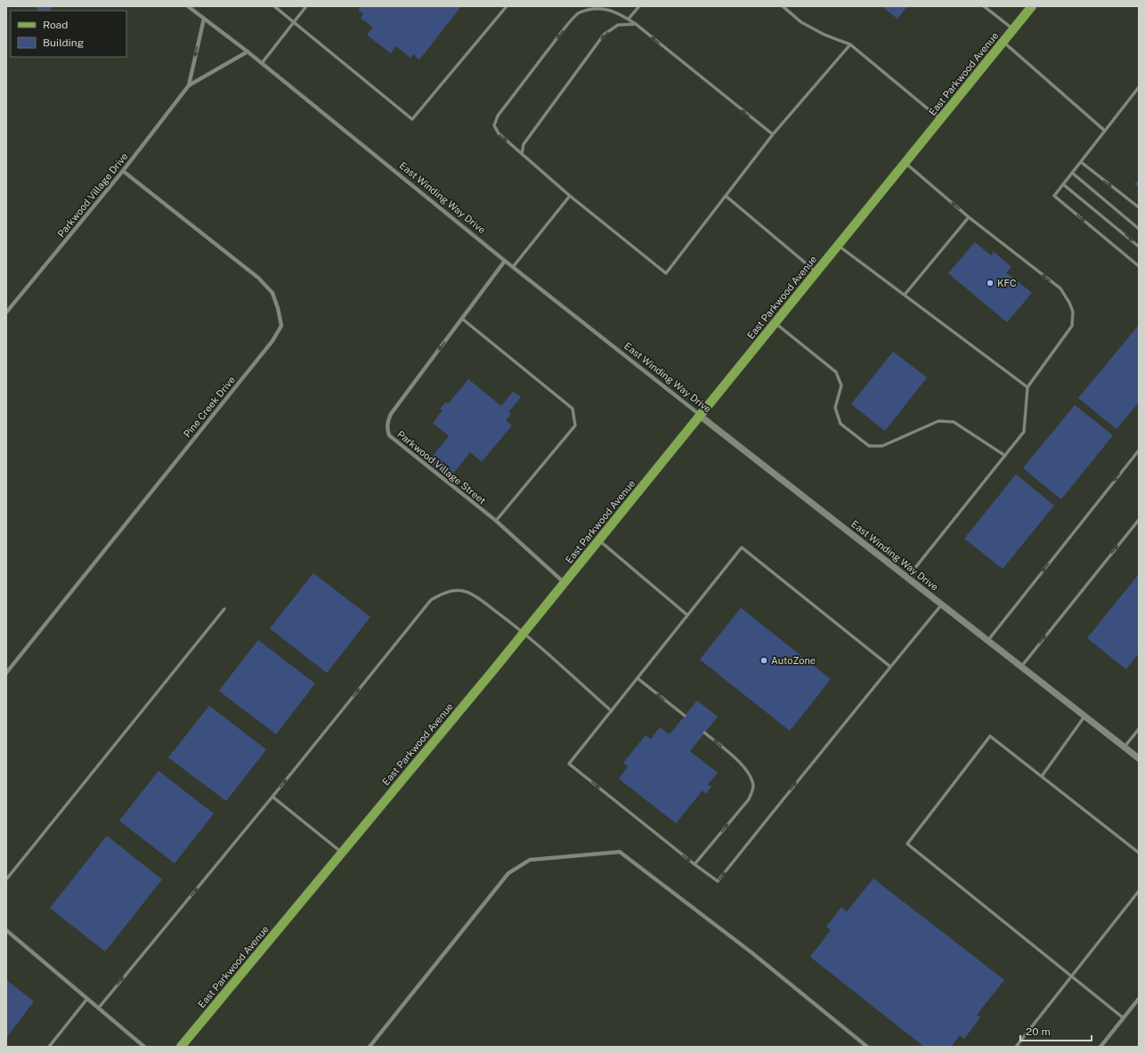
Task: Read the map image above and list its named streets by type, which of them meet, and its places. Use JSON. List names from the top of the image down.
{
  "streets": {
    "main road": ["East Parkwood Avenue"],
    "street": [
      "Parkwood Village Drive",
      "East Winding Way Drive",
      "Pine Creek Drive",
      "Parkwood Village Street"
    ]
  },
  "crossings": [
    ["East Parkwood Avenue", "East Winding Way Drive"],
    ["East Parkwood Avenue", "Parkwood Village Street"],
    ["Parkwood Village Drive", "East Winding Way Drive"],
    ["Parkwood Village Drive", "Pine Creek Drive"],
    ["East Winding Way Drive", "Parkwood Village Street"]
  ],
  "places": ["KFC", "AutoZone"],
  "legend": ["Road", "Building"],
  "scale_bar": "20 m"
}
